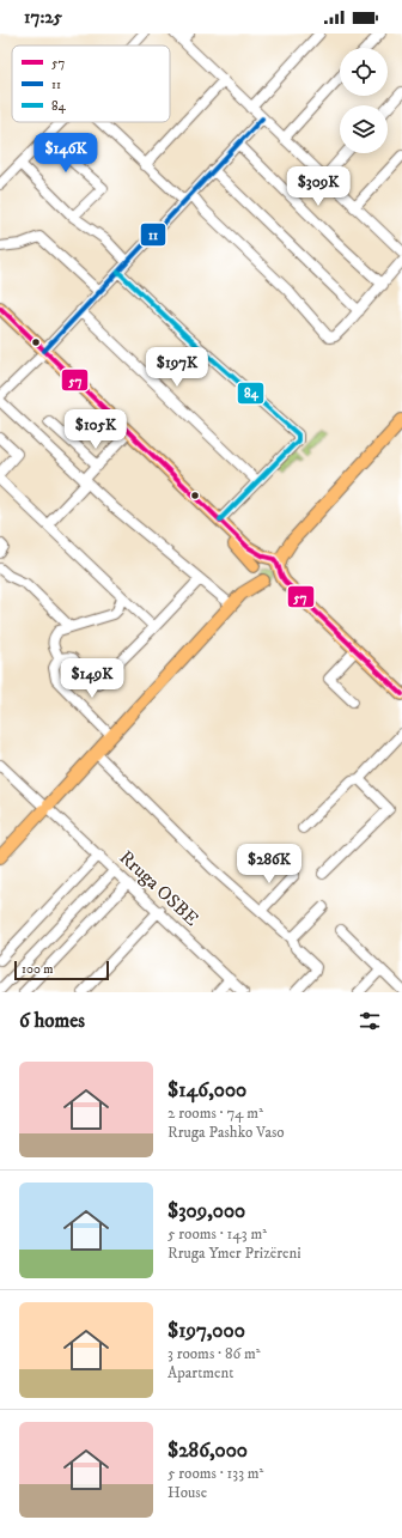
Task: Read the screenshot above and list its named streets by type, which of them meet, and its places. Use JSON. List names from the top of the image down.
{
  "streets": {
    "street": ["Rruga OSBE"]
  },
  "lines": ["transit line 11", "transit line 84", "transit line 57"],
  "legend": ["57", "11", "84"],
  "scale_bar": "100 m",
  "page": {
    "status": "17:25",
    "price": [
      "$146K",
      "$309K",
      "$197K",
      "$105K",
      "$149K",
      "$286K"
    ],
    "scale": "100 m",
    "heading": "6 homes",
    "list": [
      {
        "name": "$146,000",
        "note": "2 rooms · 74 m² · Rruga Pashko Vaso"
      },
      {
        "name": "$309,000",
        "note": "5 rooms · 143 m² · Rruga Ymer Prizëreni"
      },
      {
        "name": "$197,000",
        "note": "3 rooms · 86 m² · Apartment"
      },
      {
        "name": "$286,000",
        "note": "5 rooms · 133 m² · House"
      }
    ]
  }
}
